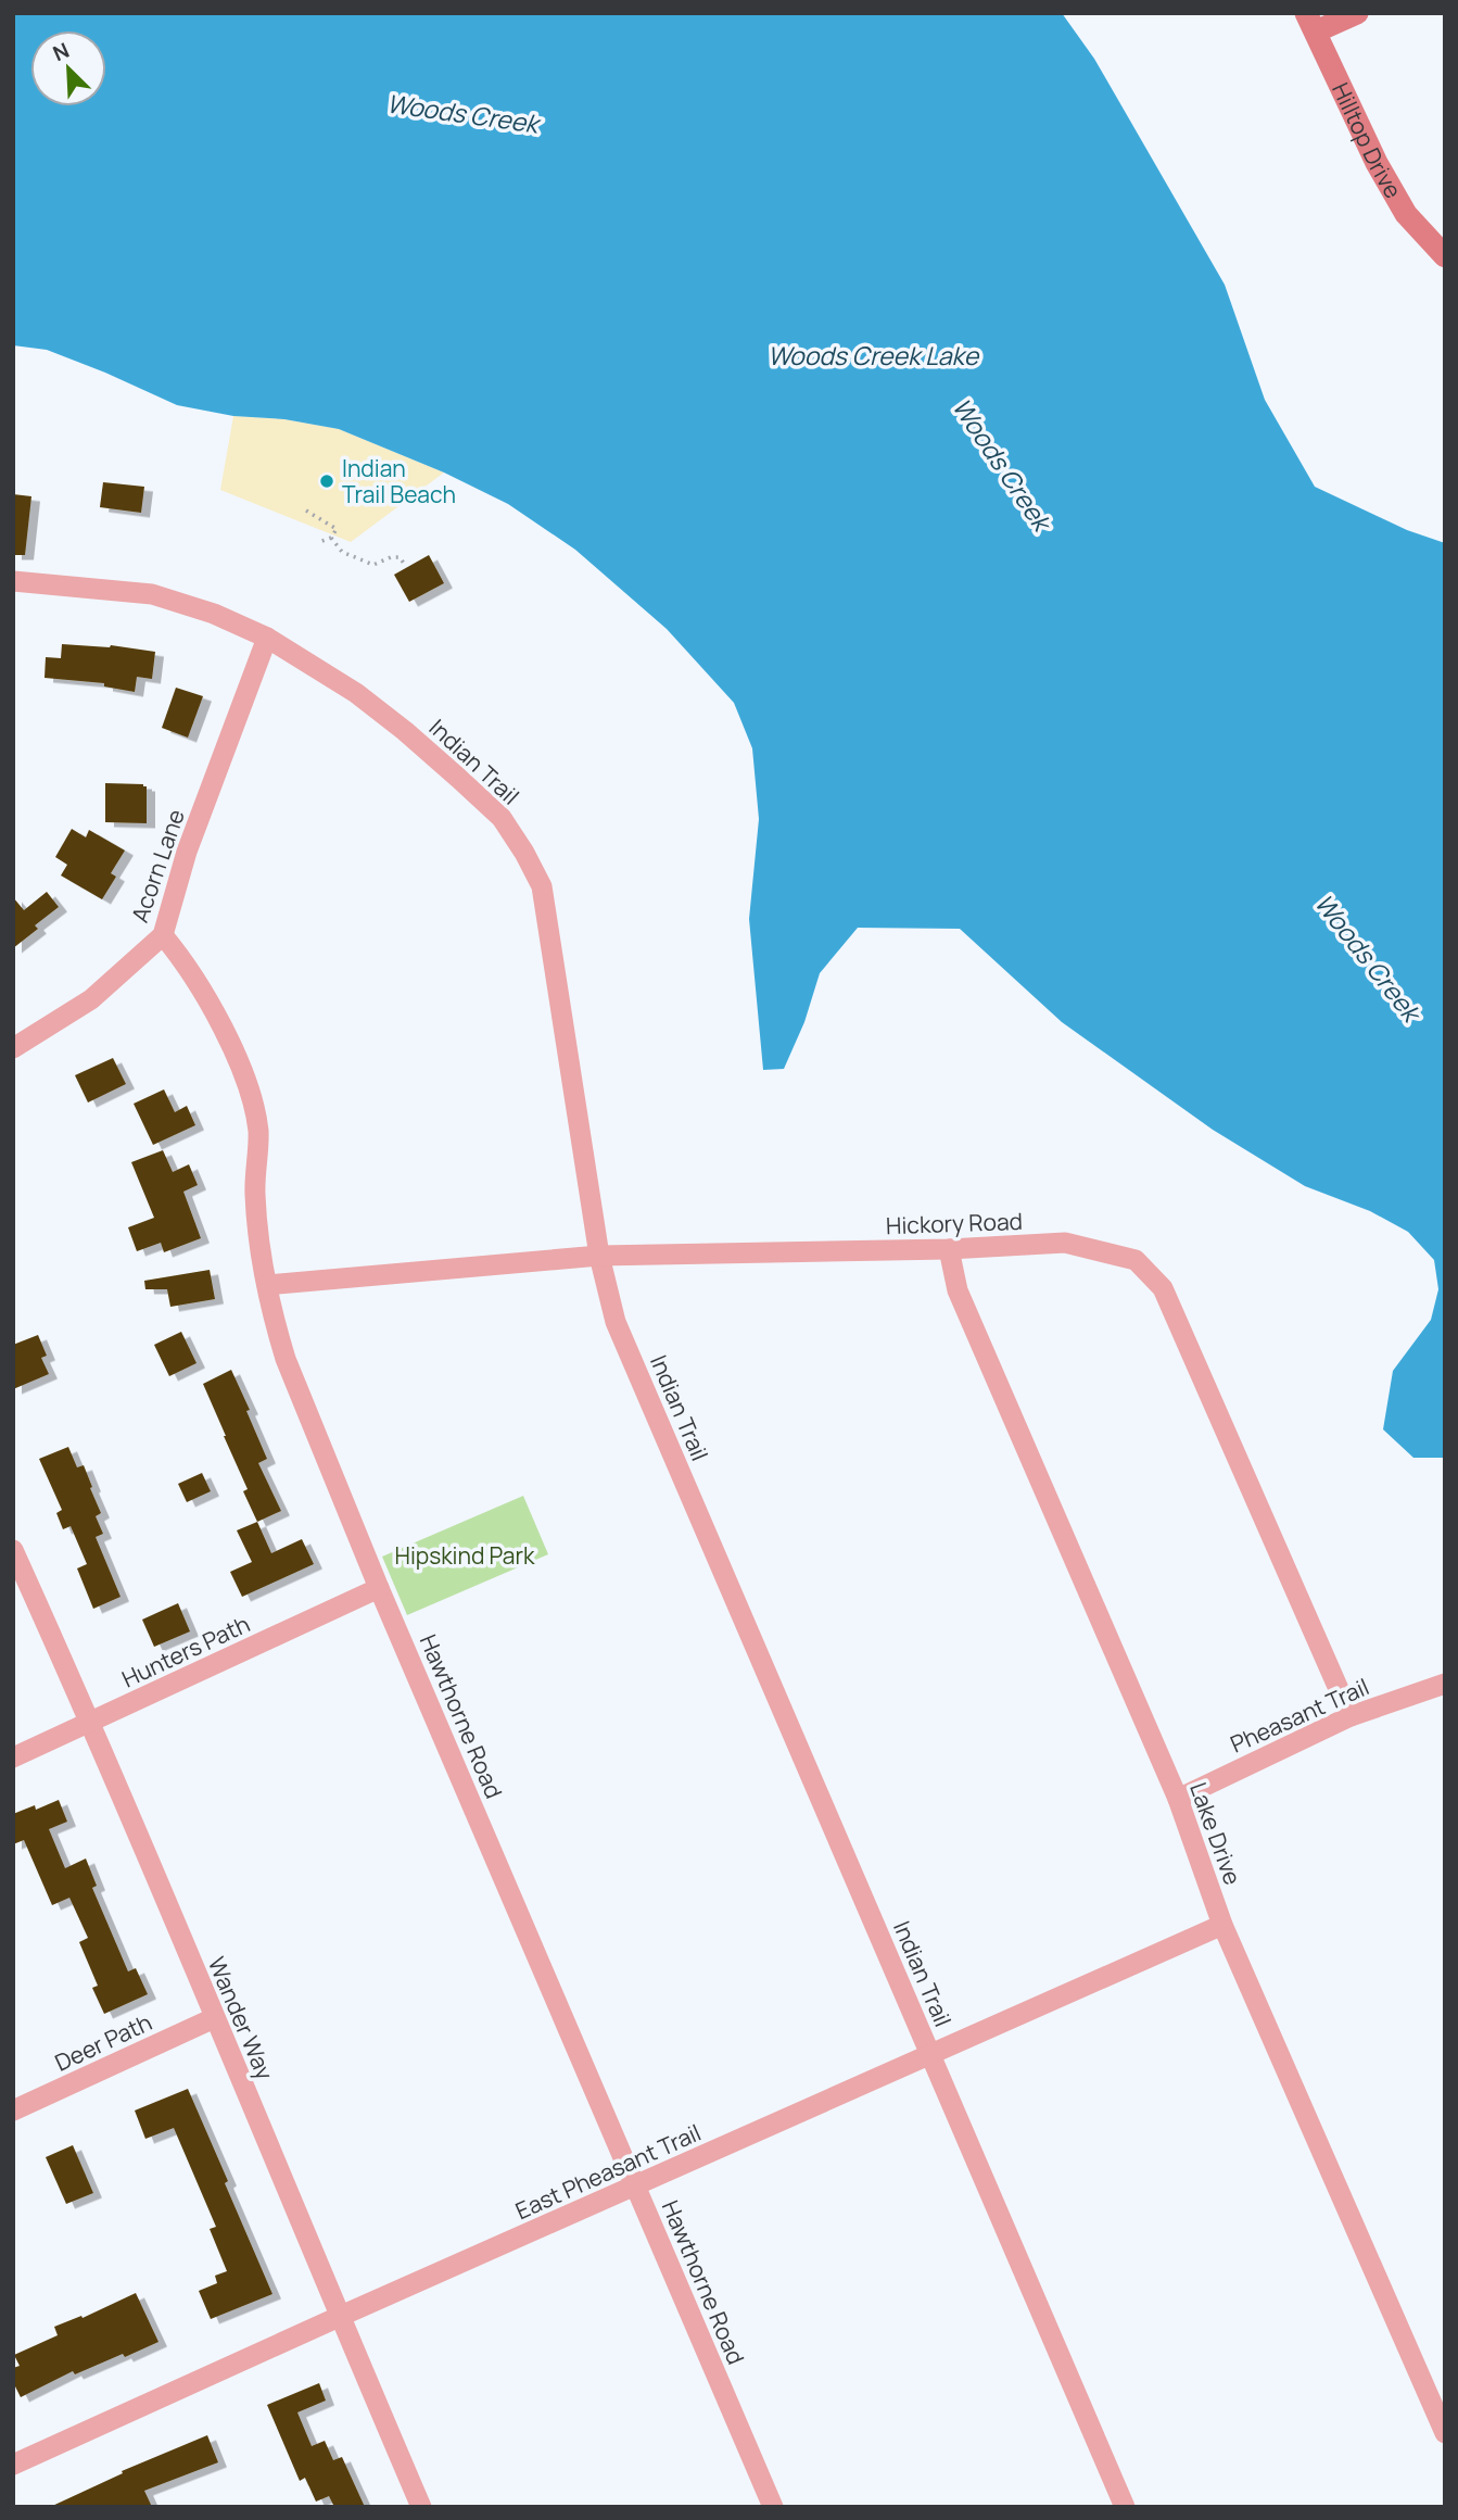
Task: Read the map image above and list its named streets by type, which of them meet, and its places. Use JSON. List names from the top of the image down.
{
  "streets": {
    "street": [
      "Hilltop Drive",
      "Indian Trail",
      "Acorn Lane",
      "Hickory Road",
      "Hunters Path",
      "Pheasant Trail",
      "Hawthorne Road",
      "Lake Drive",
      "Wander Way",
      "Deer Path",
      "East Pheasant Trail"
    ]
  },
  "crossings": [
    ["Indian Trail", "Acorn Lane"],
    ["Indian Trail", "Hickory Road"],
    ["Indian Trail", "East Pheasant Trail"],
    ["Acorn Lane", "Hawthorne Road"],
    ["Hickory Road", "Pheasant Trail"],
    ["Hickory Road", "Hawthorne Road"],
    ["Hickory Road", "Lake Drive"],
    ["Hunters Path", "Hawthorne Road"],
    ["Hunters Path", "Wander Way"],
    ["Pheasant Trail", "Lake Drive"],
    ["Hawthorne Road", "East Pheasant Trail"],
    ["Lake Drive", "East Pheasant Trail"],
    ["Wander Way", "Deer Path"],
    ["Wander Way", "East Pheasant Trail"]
  ],
  "water": ["Woods Creek", "Woods Creek Lake"],
  "parks": ["Hipskind Park"],
  "places": ["Indian Trail Beach"],
  "north": "top left"
}
